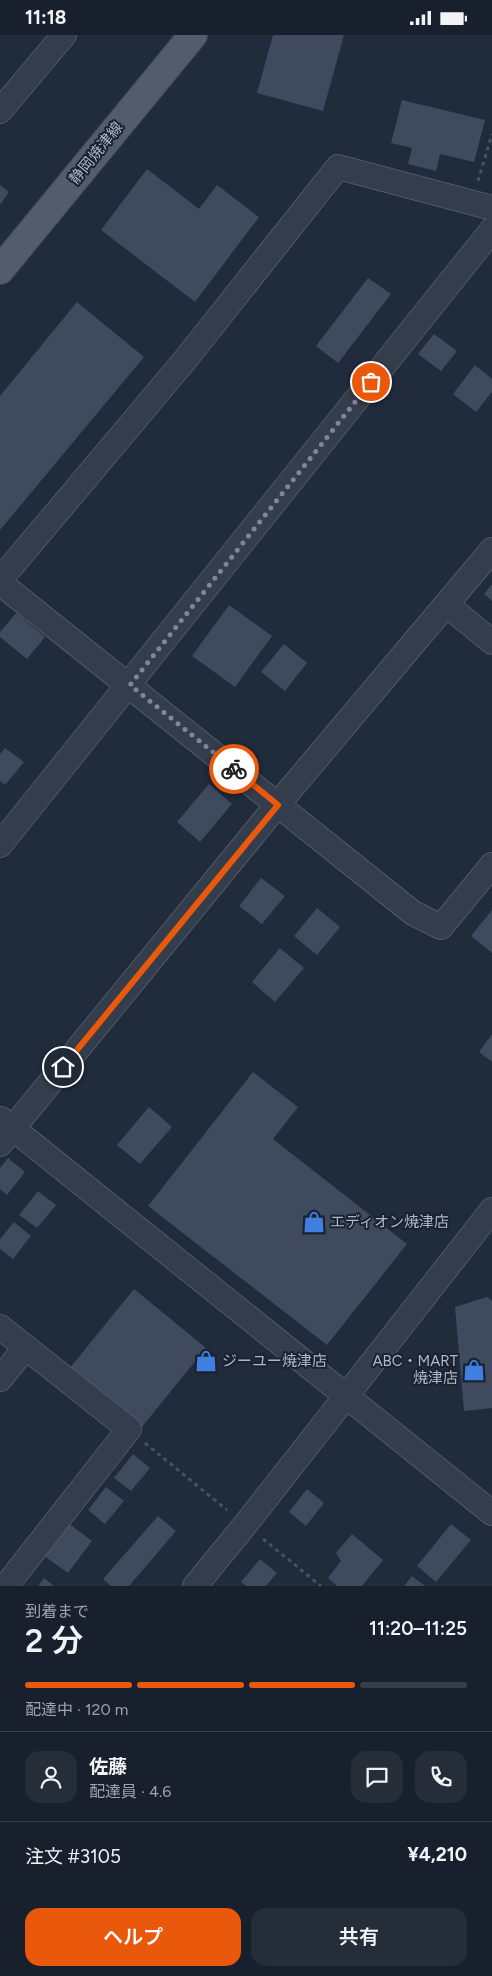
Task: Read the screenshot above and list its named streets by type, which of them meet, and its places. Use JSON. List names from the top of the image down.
{
  "streets": {
    "main road": ["静岡焼津線"]
  },
  "places": {
    "shop": ["エディオン焼津店", "ジーユー焼津店", "ABC・MART 焼津店"]
  },
  "page": {
    "status": "11:18",
    "heading": ["2 分", "到着まで", "11:20–11:25"],
    "panel": [
      "佐藤",
      "配達員 · 4.6",
      "注文 #3105",
      "¥4,210"
    ],
    "bar": "配達中 · 120 m",
    "buttons": ["ヘルプ", "共有"]
  }
}
